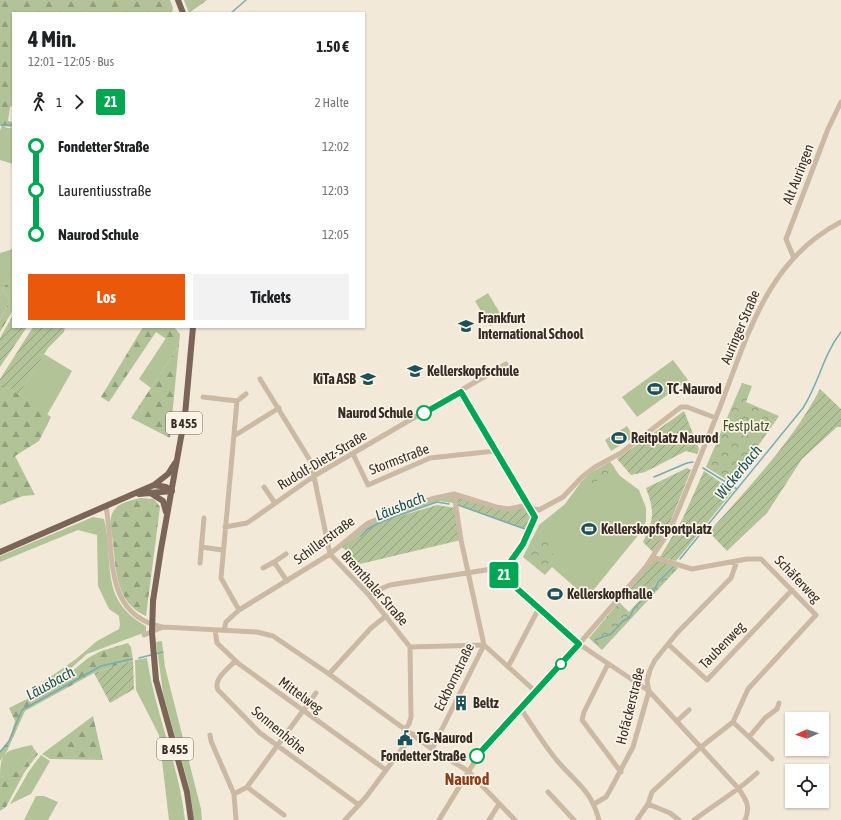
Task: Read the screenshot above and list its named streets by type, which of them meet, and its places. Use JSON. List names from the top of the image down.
{
  "streets": {
    "main road": ["B 455"],
    "street": [
      "Alt Auringen",
      "Auringer Straße",
      "Stormstraße",
      "Rudolf-Dietz-Straße",
      "Schillerstraße",
      "Schäferweg",
      "Bremthaler Straße",
      "Taubenweg",
      "Eckbornstraße",
      "Mittelweg",
      "Hofäckerstraße",
      "Sonnenhöhe"
    ]
  },
  "crossings": [
    ["Alt Auringen", "Auringer Straße"],
    ["Auringer Straße", "Schillerstraße"],
    ["Auringer Straße", "Schäferweg"],
    ["Stormstraße", "Rudolf-Dietz-Straße"],
    ["Rudolf-Dietz-Straße", "Bremthaler Straße"],
    ["Schillerstraße", "Bremthaler Straße"],
    ["Schillerstraße", "Eckbornstraße"],
    ["Schäferweg", "Taubenweg"],
    ["Schäferweg", "Hofäckerstraße"],
    ["Taubenweg", "Hofäckerstraße"],
    ["Mittelweg", "Sonnenhöhe"]
  ],
  "districts": ["Naurod"],
  "water": ["Wickerbach", "Läusbach"],
  "parks": ["Festplatz"],
  "places": {
    "school or university": ["Frankfurt International School", "Kellerskopfschule", "KiTa ASB"],
    "sports": [
      "TC-Naurod",
      "Reitplatz Naurod",
      "Kellerskopfsportplatz",
      "Kellerskopfhalle"
    ],
    "other": ["Naurod Schule", "Fondetter Straße"],
    "building": ["Beltz"],
    "public building": ["TG-Naurod"]
  },
  "lines": ["bus line 21"],
  "north": "left",
  "page": {
    "on_map": "21",
    "heading": ["4 Min.", "12:01 – 12:05 · Bus", "1.50 €"],
    "legs": ["1", "21", "2 Halte"],
    "list": [
      {
        "name": "Fondetter Straße",
        "value": "12:02"
      },
      {
        "name": "Laurentiusstraße",
        "value": "12:03"
      },
      {
        "name": "Naurod Schule",
        "value": "12:05"
      }
    ],
    "buttons": ["Los", "Tickets"]
  }
}
